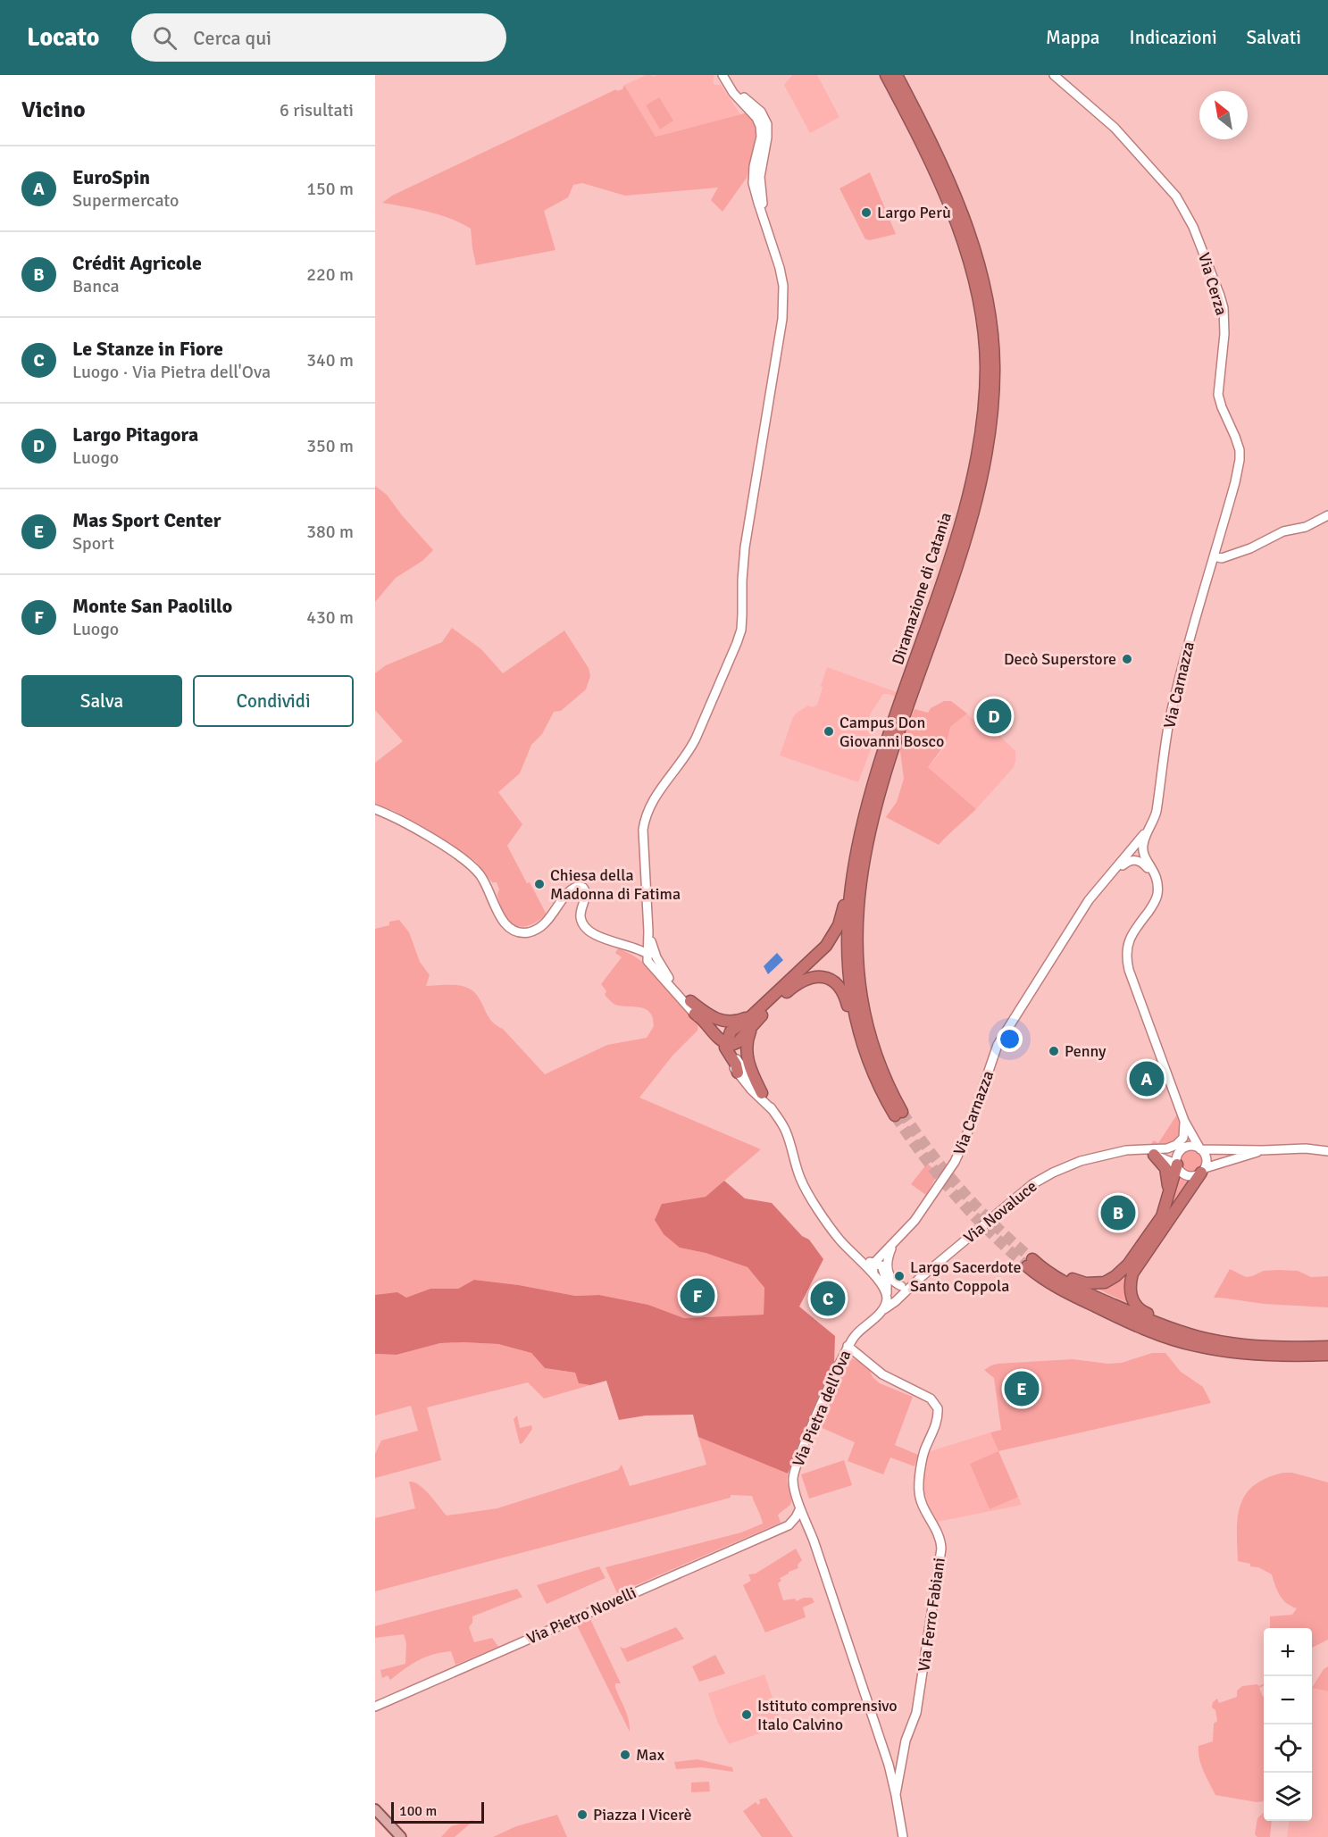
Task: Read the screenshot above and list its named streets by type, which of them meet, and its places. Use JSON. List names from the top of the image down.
{
  "streets": {
    "highway": ["Diramazione di Catania"],
    "main road": [
      "Via Cerza",
      "Via Carnazza",
      "Via Novaluce",
      "Via Pietra dell'Ova",
      "Via Ferro Fabiani",
      "Via Pietro Novelli"
    ]
  },
  "crossings": [
    ["Via Cerza", "Via Carnazza"],
    ["Via Novaluce", "Via Pietra dell'Ova"],
    ["Via Pietra dell'Ova", "Via Ferro Fabiani"]
  ],
  "places": [
    "Largo Perù",
    "Decò Superstore",
    "Campus Don Giovanni Bosco",
    "Chiesa della Madonna di Fatima",
    "Penny",
    "Largo Sacerdote Santo Coppola",
    "Istituto comprensivo Italo Calvino",
    "Max",
    "Piazza I Vicerè"
  ],
  "scale_bar": "100 m",
  "north": "top left",
  "page": {
    "header": "Locato",
    "search": "Cerca qui",
    "nav": ["Mappa", "Indicazioni", "Salvati"],
    "heading": ["Vicino", "6 risultati"],
    "list": [
      {
        "mark": "A",
        "name": "EuroSpin",
        "note": "Supermercato",
        "value": "150 m"
      },
      {
        "mark": "B",
        "name": "Crédit Agricole",
        "note": "Banca",
        "value": "220 m"
      },
      {
        "mark": "C",
        "name": "Le Stanze in Fiore",
        "note": "Luogo · Via Pietra dell'Ova",
        "value": "340 m"
      },
      {
        "mark": "D",
        "name": "Largo Pitagora",
        "note": "Luogo",
        "value": "350 m"
      },
      {
        "mark": "E",
        "name": "Mas Sport Center",
        "note": "Sport",
        "value": "380 m"
      },
      {
        "mark": "F",
        "name": "Monte San Paolillo",
        "note": "Luogo",
        "value": "430 m"
      }
    ],
    "buttons": ["Salva", "Condividi"],
    "pins": [
      "D",
      "A",
      "B",
      "F",
      "C",
      "E"
    ],
    "map_buttons": ["+", "−"],
    "scale": "100 m"
  }
}
